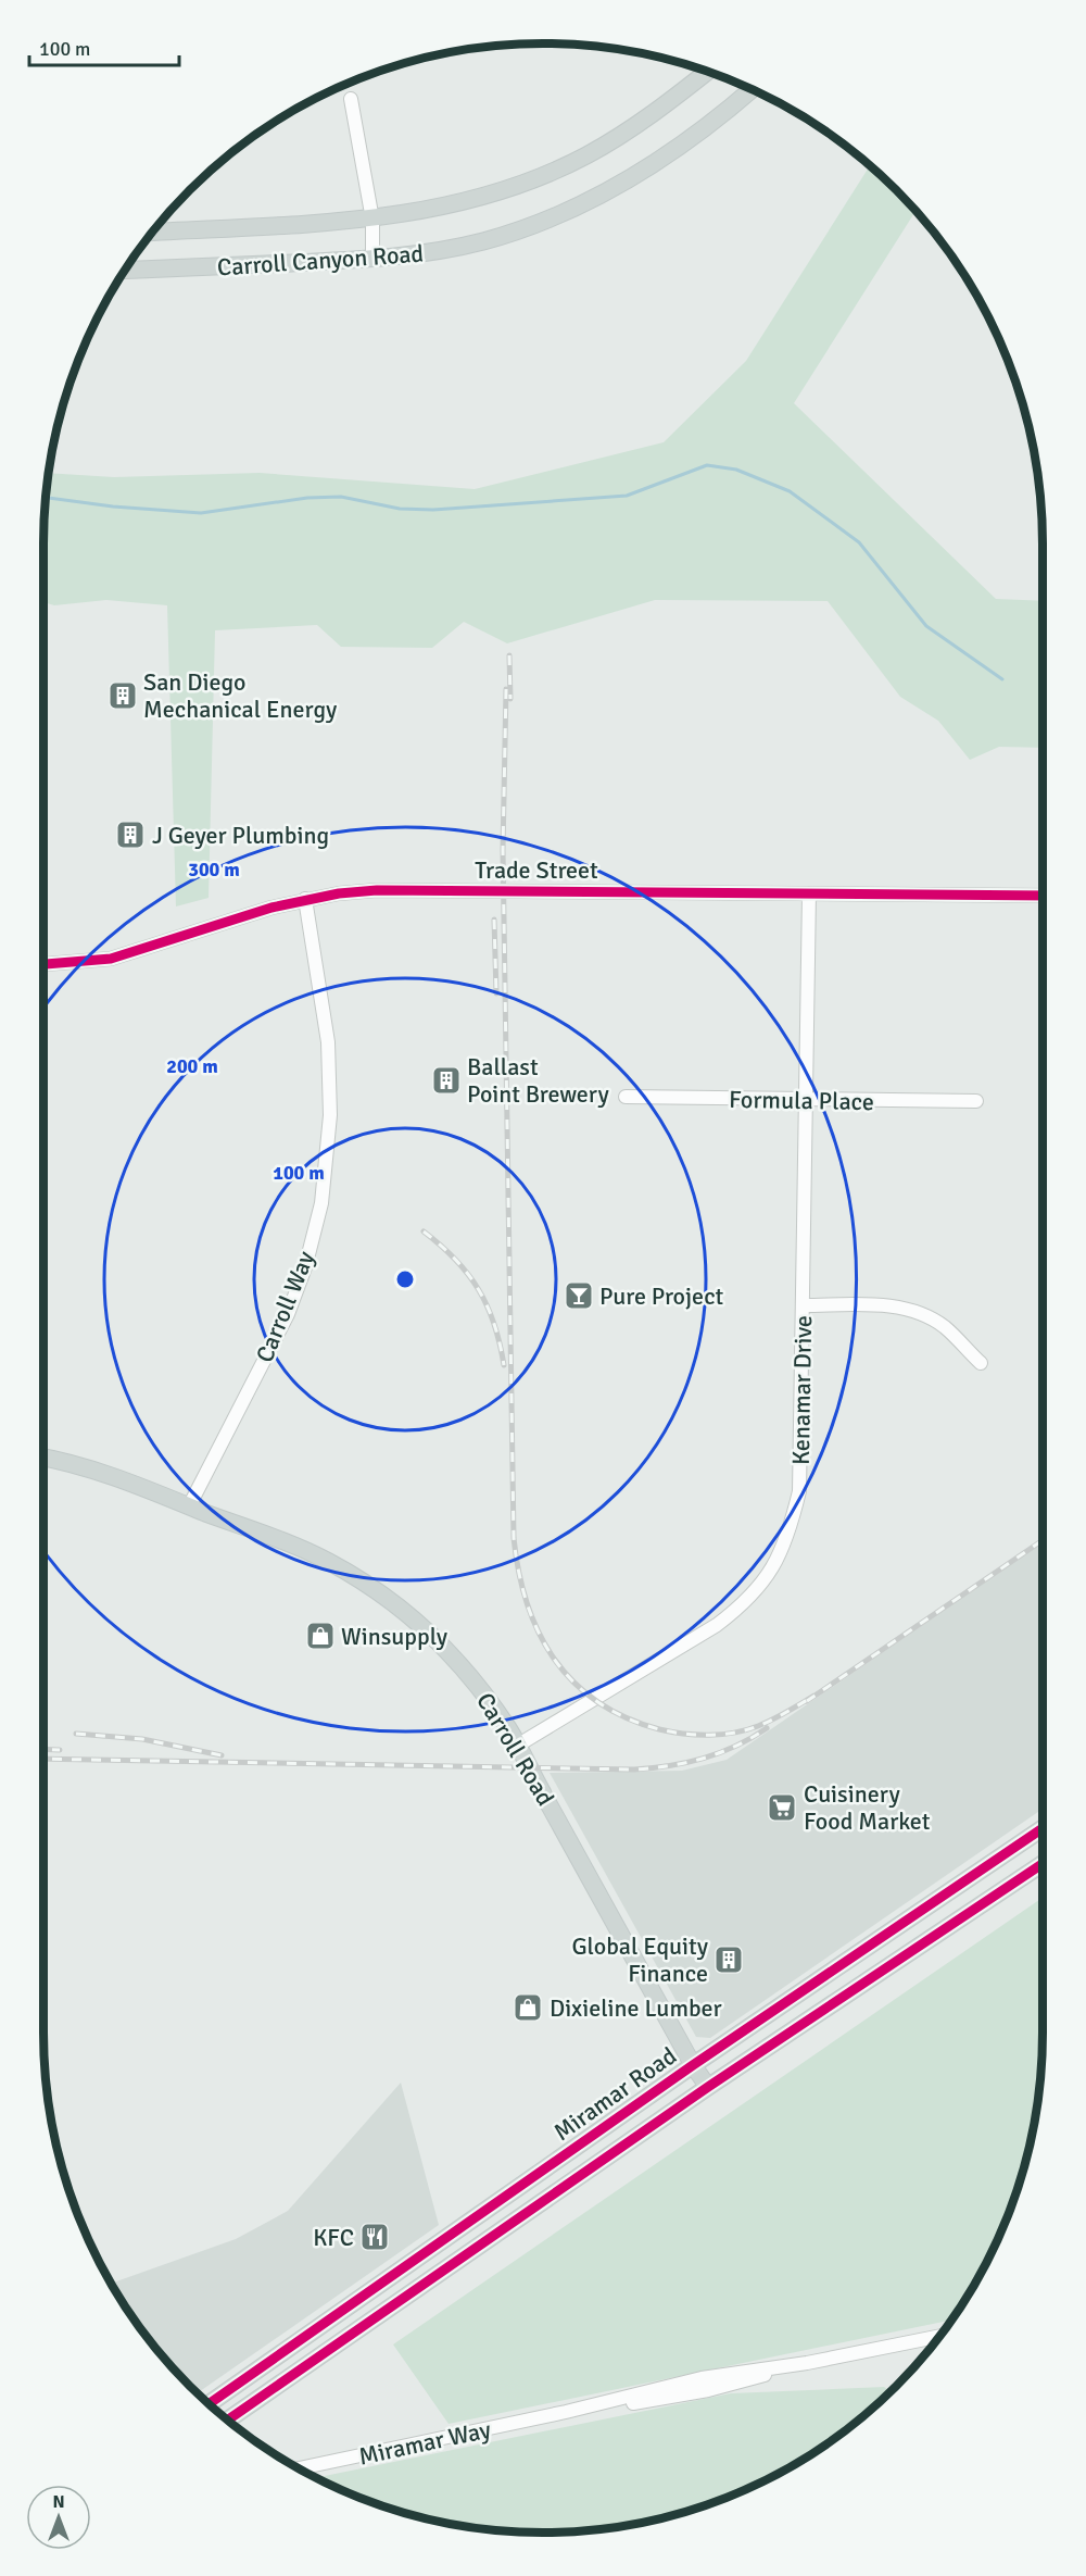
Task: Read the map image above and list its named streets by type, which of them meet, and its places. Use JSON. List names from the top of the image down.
{
  "streets": {
    "main road": ["Carroll Canyon Road", "Carroll Road", "Miramar Road"],
    "street": [
      "Trade Street",
      "Formula Place",
      "Carroll Way",
      "Kenamar Drive",
      "Miramar Way"
    ]
  },
  "crossings": [
    ["Trade Street", "Carroll Way"],
    ["Trade Street", "Kenamar Drive"],
    ["Formula Place", "Kenamar Drive"],
    ["Carroll Way", "Carroll Road"],
    ["Kenamar Drive", "Carroll Road"],
    ["Carroll Road", "Miramar Road"]
  ],
  "places": {
    "building": [
      "San Diego Mechanical Energy",
      "J Geyer Plumbing",
      "Ballast Point Brewery",
      "Global Equity Finance"
    ],
    "bar": ["Pure Project"],
    "shop": ["Winsupply", "Dixieline Lumber"],
    "supermarket": ["Cuisinery Food Market"],
    "restaurant": ["KFC"]
  },
  "scale_bar": "100 m",
  "north": "top",
  "rings": ["300 m", "200 m", "100 m"]
}
